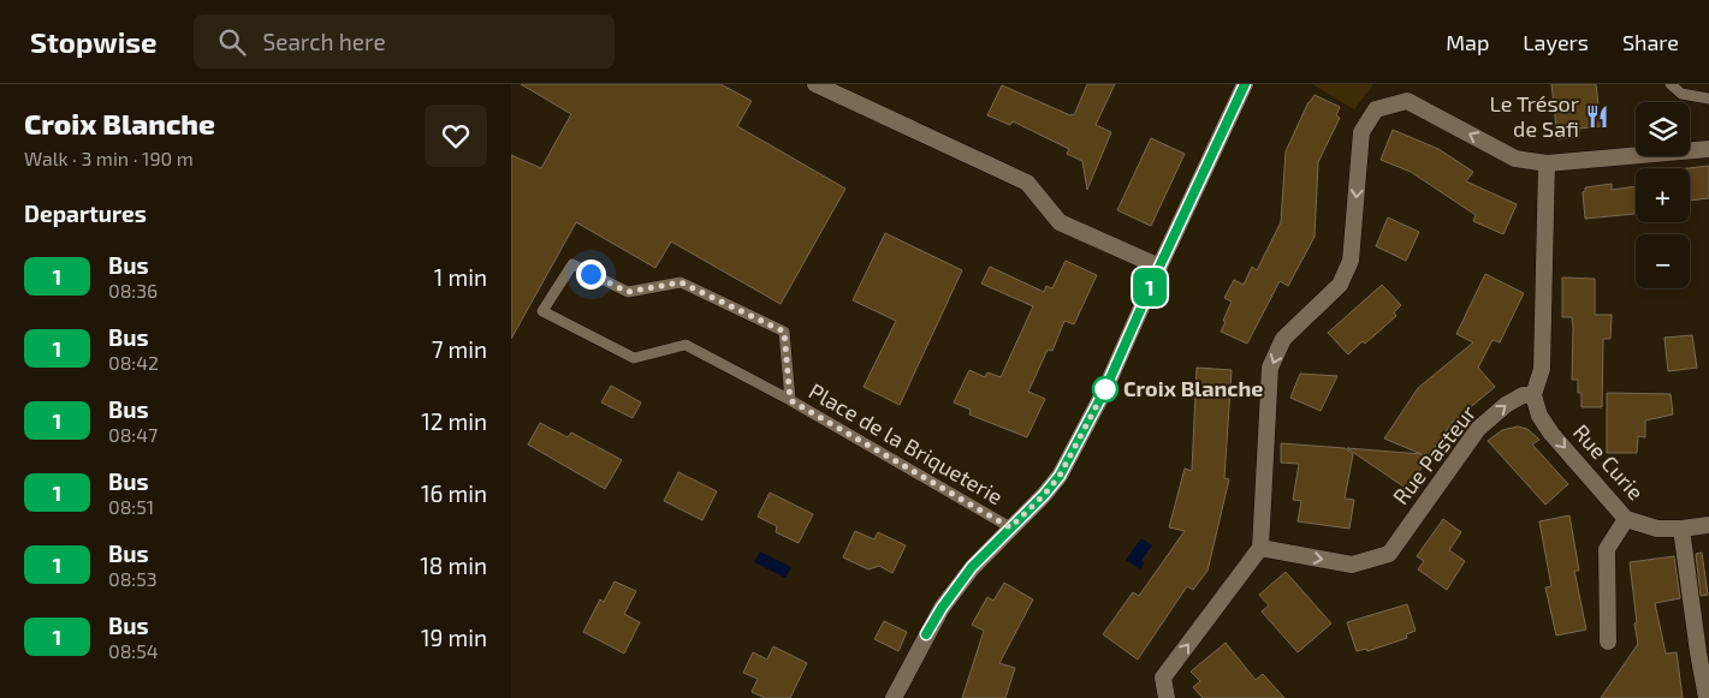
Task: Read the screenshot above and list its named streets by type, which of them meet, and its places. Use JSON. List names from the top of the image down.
{
  "streets": {
    "street": ["Rue Pasteur", "Rue Curie"],
    "lane": ["Place de la Briqueterie"]
  },
  "crossings": [
    ["Rue Pasteur", "Rue Curie"]
  ],
  "one_way": ["Rue Pasteur", "Rue Curie"],
  "places": {
    "restaurant": ["Le Trésor de Safi"],
    "other": ["Croix Blanche"]
  },
  "lines": ["bus line 1"],
  "page": {
    "header": "Stopwise",
    "search": "Search here",
    "nav": ["Map", "Layers", "Share"],
    "heading": [
      ["Croix Blanche", "Walk · 3 min · 190 m"],
      "Departures"
    ],
    "on_map": "1",
    "map_buttons": ["+", "−"],
    "list": [
      {
        "mark": "1",
        "name": "Bus",
        "note": "08:36",
        "value": "1 min"
      },
      {
        "mark": "1",
        "name": "Bus",
        "note": "08:42",
        "value": "7 min"
      },
      {
        "mark": "1",
        "name": "Bus",
        "note": "08:47",
        "value": "12 min"
      },
      {
        "mark": "1",
        "name": "Bus",
        "note": "08:51",
        "value": "16 min"
      },
      {
        "mark": "1",
        "name": "Bus",
        "note": "08:53",
        "value": "18 min"
      },
      {
        "mark": "1",
        "name": "Bus",
        "note": "08:54",
        "value": "19 min"
      }
    ]
  }
}
